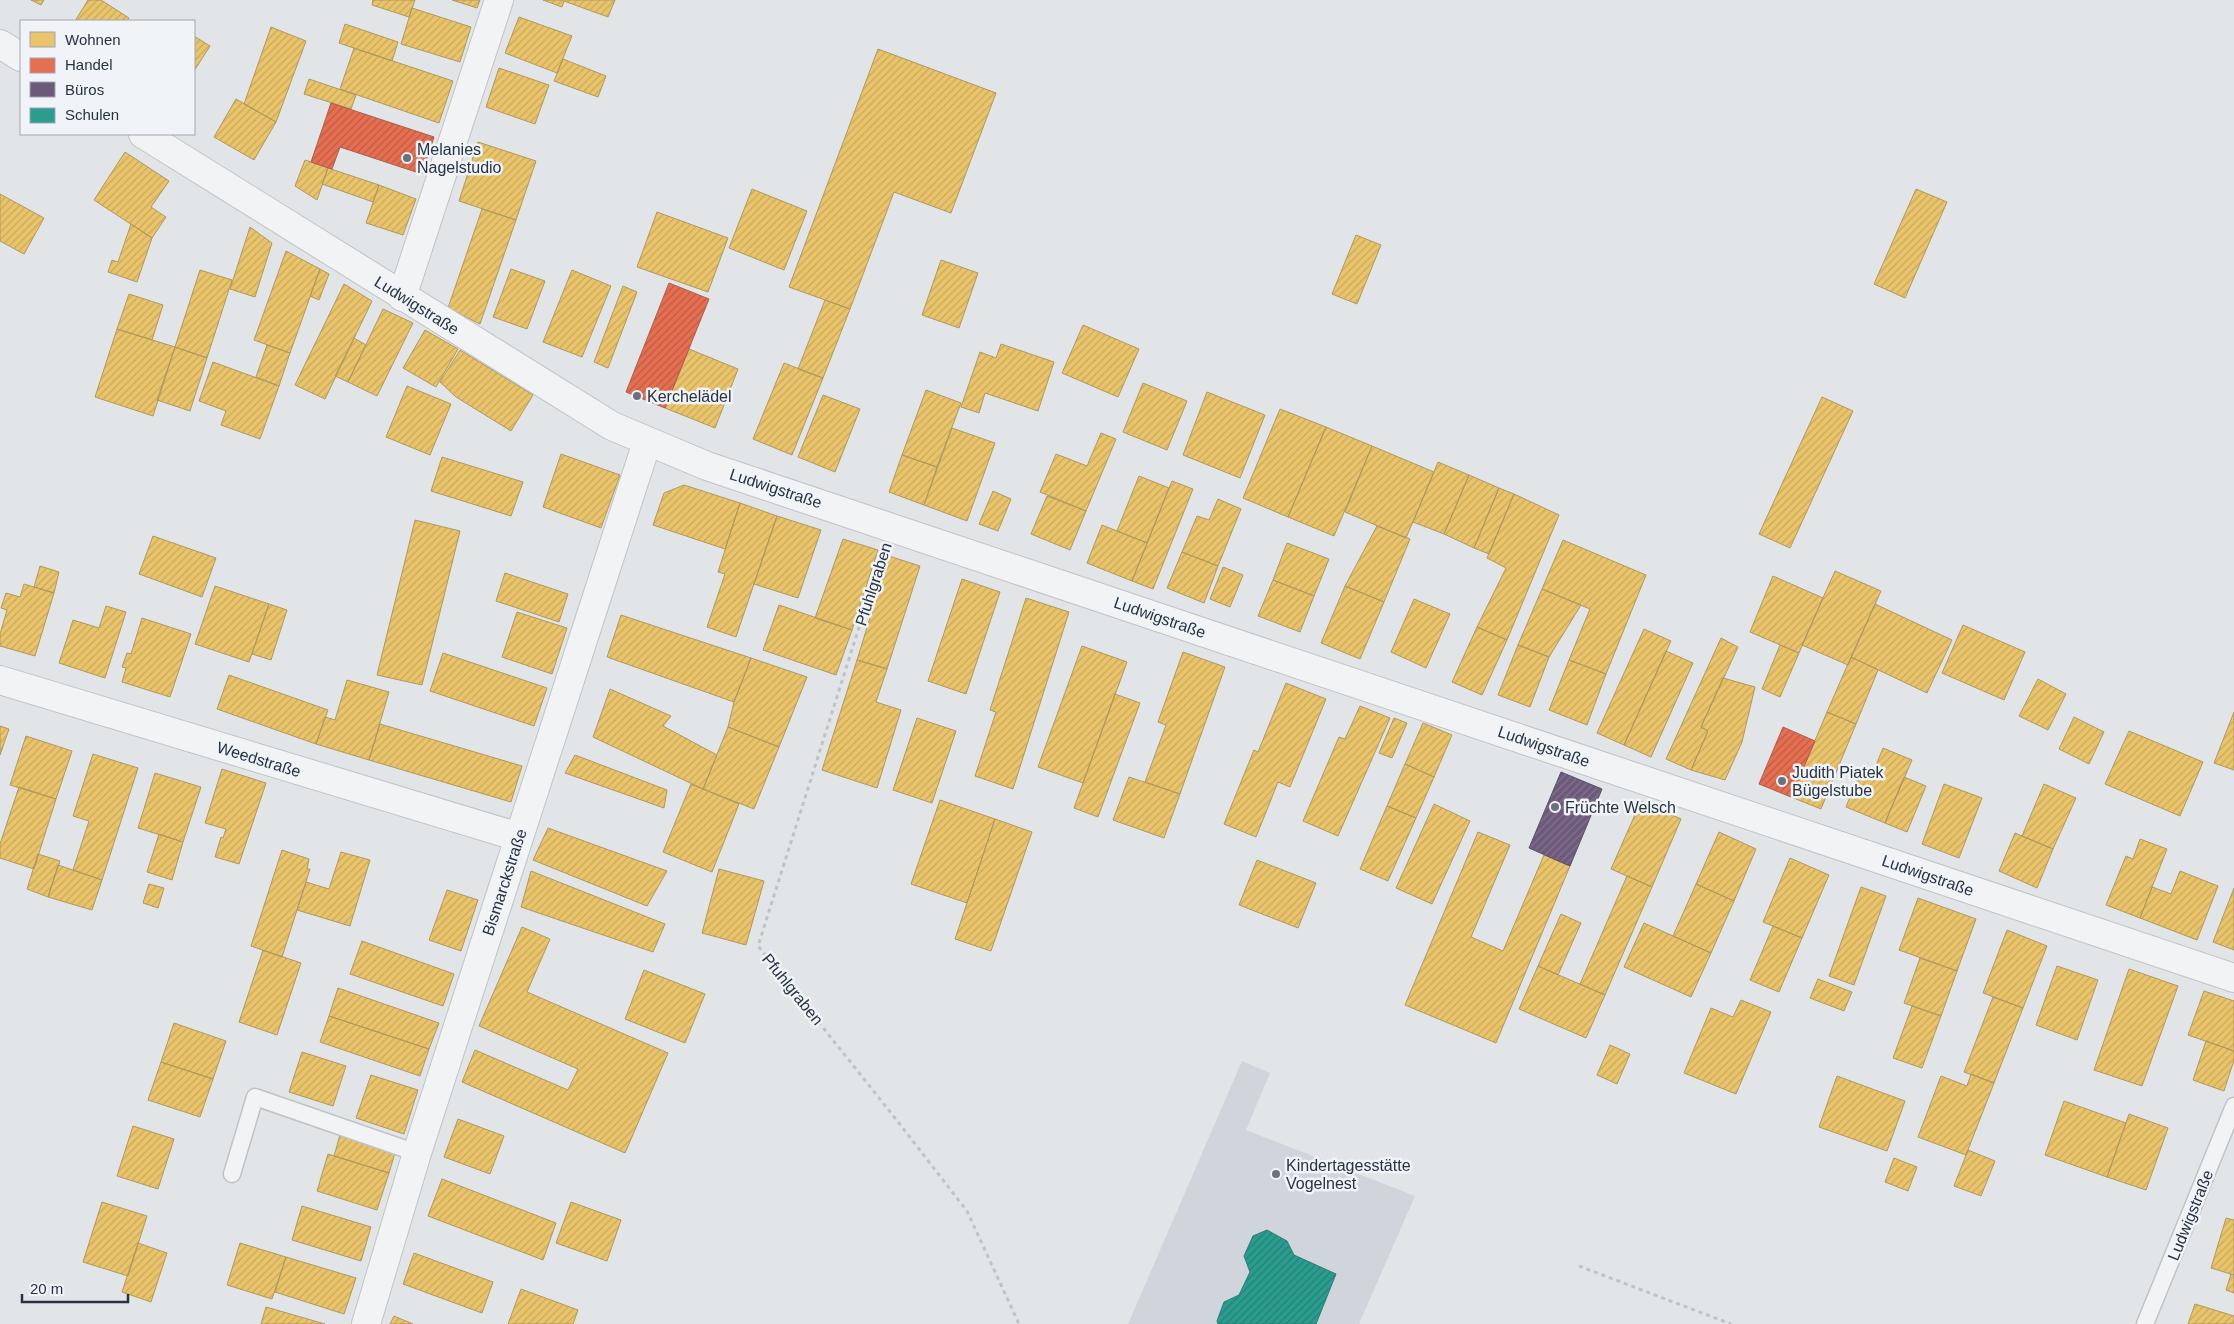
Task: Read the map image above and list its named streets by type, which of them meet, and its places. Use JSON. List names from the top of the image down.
{
  "streets": {
    "street": ["Ludwigstraße", "Weedstraße", "Bismarckstraße"],
    "path": ["Pfuhlgraben"]
  },
  "crossings": [
    ["Ludwigstraße", "Pfuhlgraben"],
    ["Ludwigstraße", "Bismarckstraße"],
    ["Weedstraße", "Bismarckstraße"]
  ],
  "places": [
    "Melanies Nagelstudio",
    "Kerchelädel",
    "Judith Piatek Bügelstube",
    "Früchte Welsch",
    "Kindertagesstätte Vogelnest"
  ],
  "legend": [
    "Wohnen",
    "Handel",
    "Büros",
    "Schulen"
  ],
  "scale_bar": "20 m"
}
